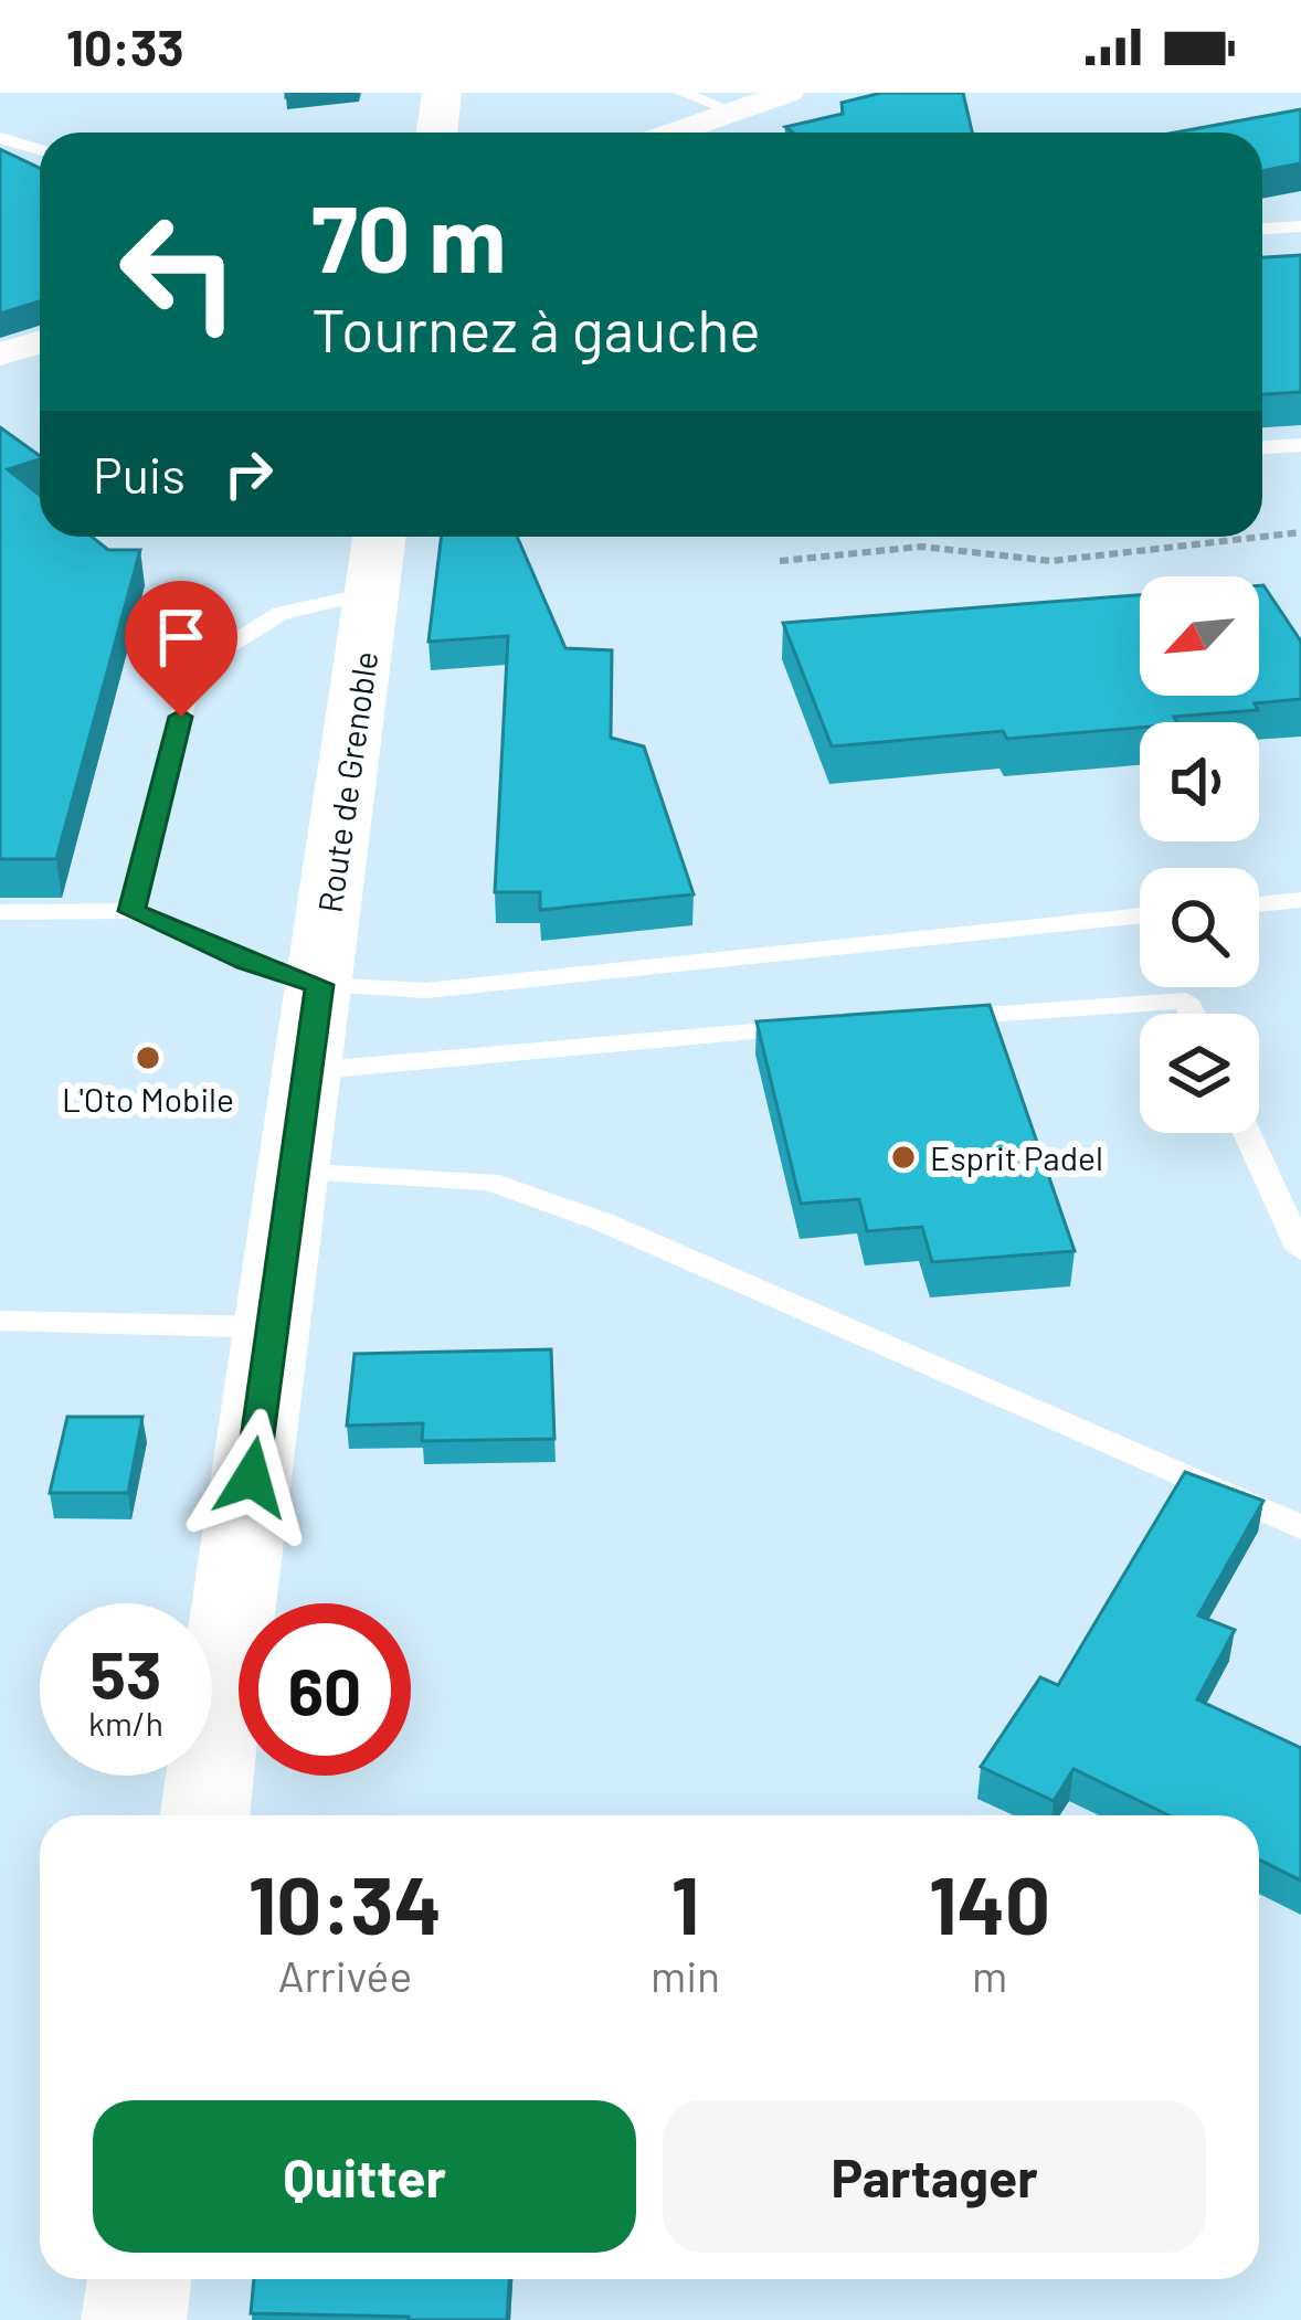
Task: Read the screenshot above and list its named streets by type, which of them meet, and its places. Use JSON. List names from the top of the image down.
{
  "streets": {
    "main road": ["Route de Grenoble"]
  },
  "places": ["L'Oto Mobile", "Esprit Padel"],
  "north": "bottom left",
  "page": {
    "status": "10:33",
    "turn": ["70 m", "Tournez à gauche"],
    "then": "Puis",
    "speed": "53 km/h",
    "limit": "60",
    "eta": [
      "10:34",
      "Arrivée",
      "1",
      "min",
      "140",
      "m"
    ],
    "buttons": ["Quitter", "Partager"]
  }
}
